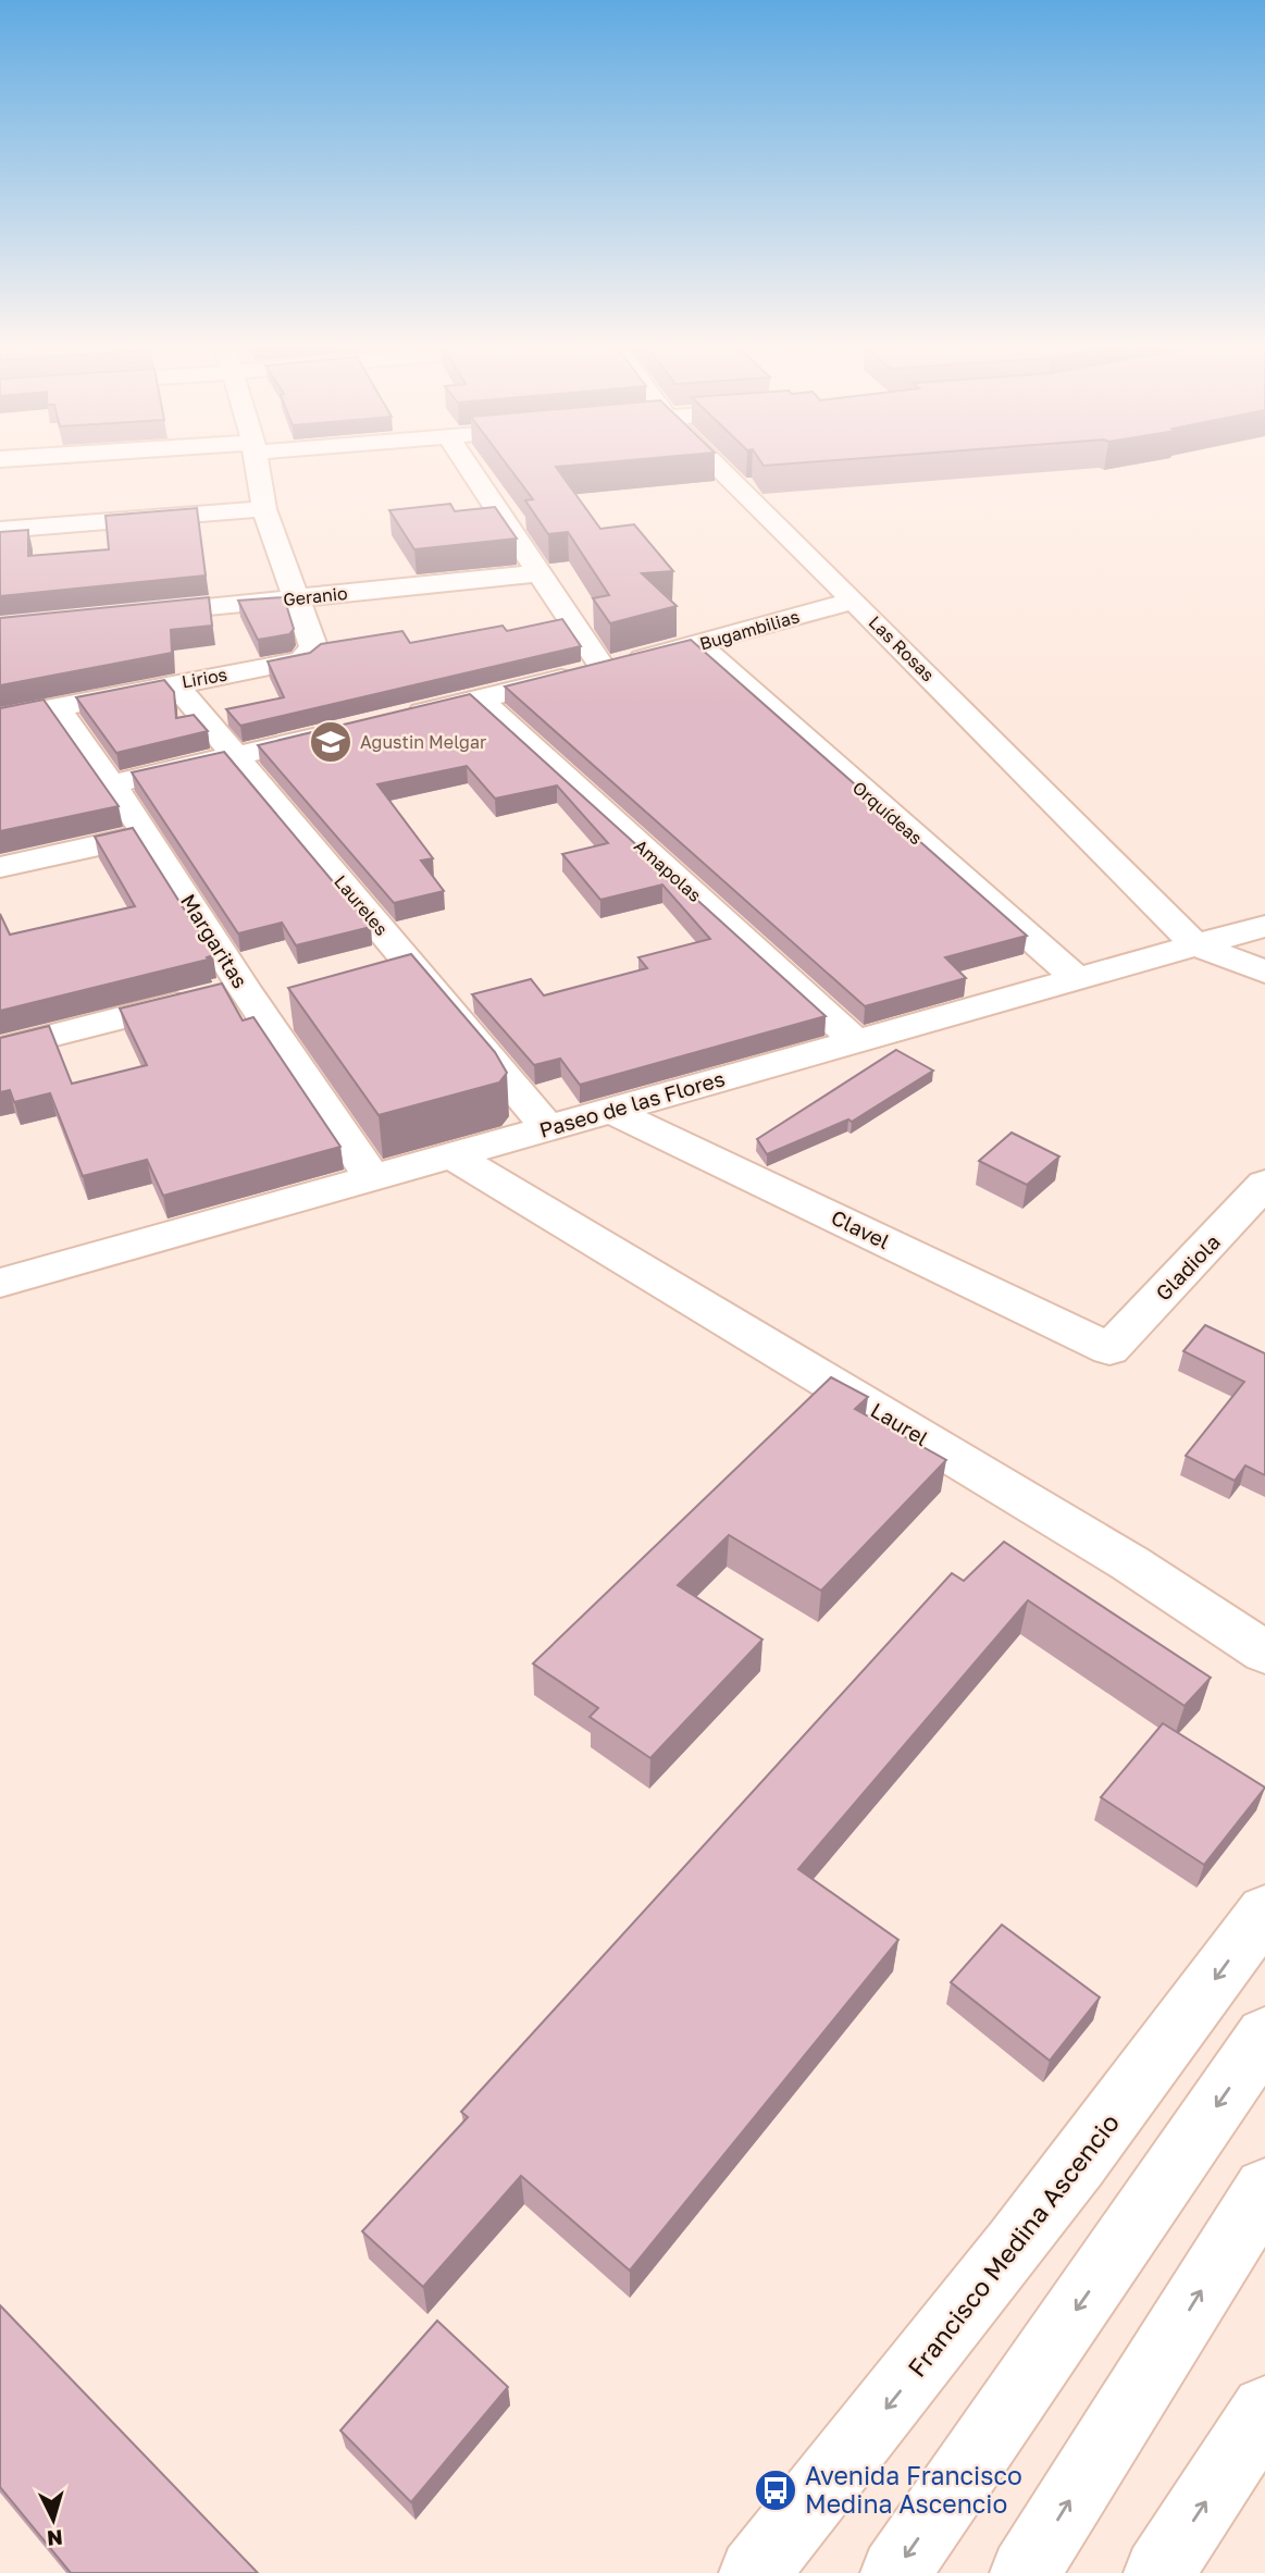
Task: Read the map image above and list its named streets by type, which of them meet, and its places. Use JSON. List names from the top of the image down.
{
  "streets": {
    "main road": [
      "Geranio",
      "Bugambilias",
      "Las Rosas",
      "Lirios",
      "Orquídeas",
      "Amapolas",
      "Laureles",
      "Margaritas",
      "Paseo de las Flores",
      "Clavel",
      "Gladiola",
      "Laurel",
      "Francisco Medina Ascencio"
    ]
  },
  "crossings": [
    ["Geranio", "Lirios"],
    ["Bugambilias", "Las Rosas"],
    ["Bugambilias", "Orquídeas"],
    ["Bugambilias", "Amapolas"],
    ["Las Rosas", "Paseo de las Flores"],
    ["Lirios", "Laureles"],
    ["Lirios", "Margaritas"],
    ["Orquídeas", "Paseo de las Flores"],
    ["Amapolas", "Paseo de las Flores"],
    ["Laureles", "Paseo de las Flores"],
    ["Margaritas", "Paseo de las Flores"],
    ["Paseo de las Flores", "Clavel"],
    ["Paseo de las Flores", "Laurel"],
    ["Clavel", "Gladiola"]
  ],
  "places": {
    "school or university": ["Agustin Melgar"],
    "bus stop": ["Avenida Francisco Medina Ascencio"]
  },
  "north": "bottom"
}
